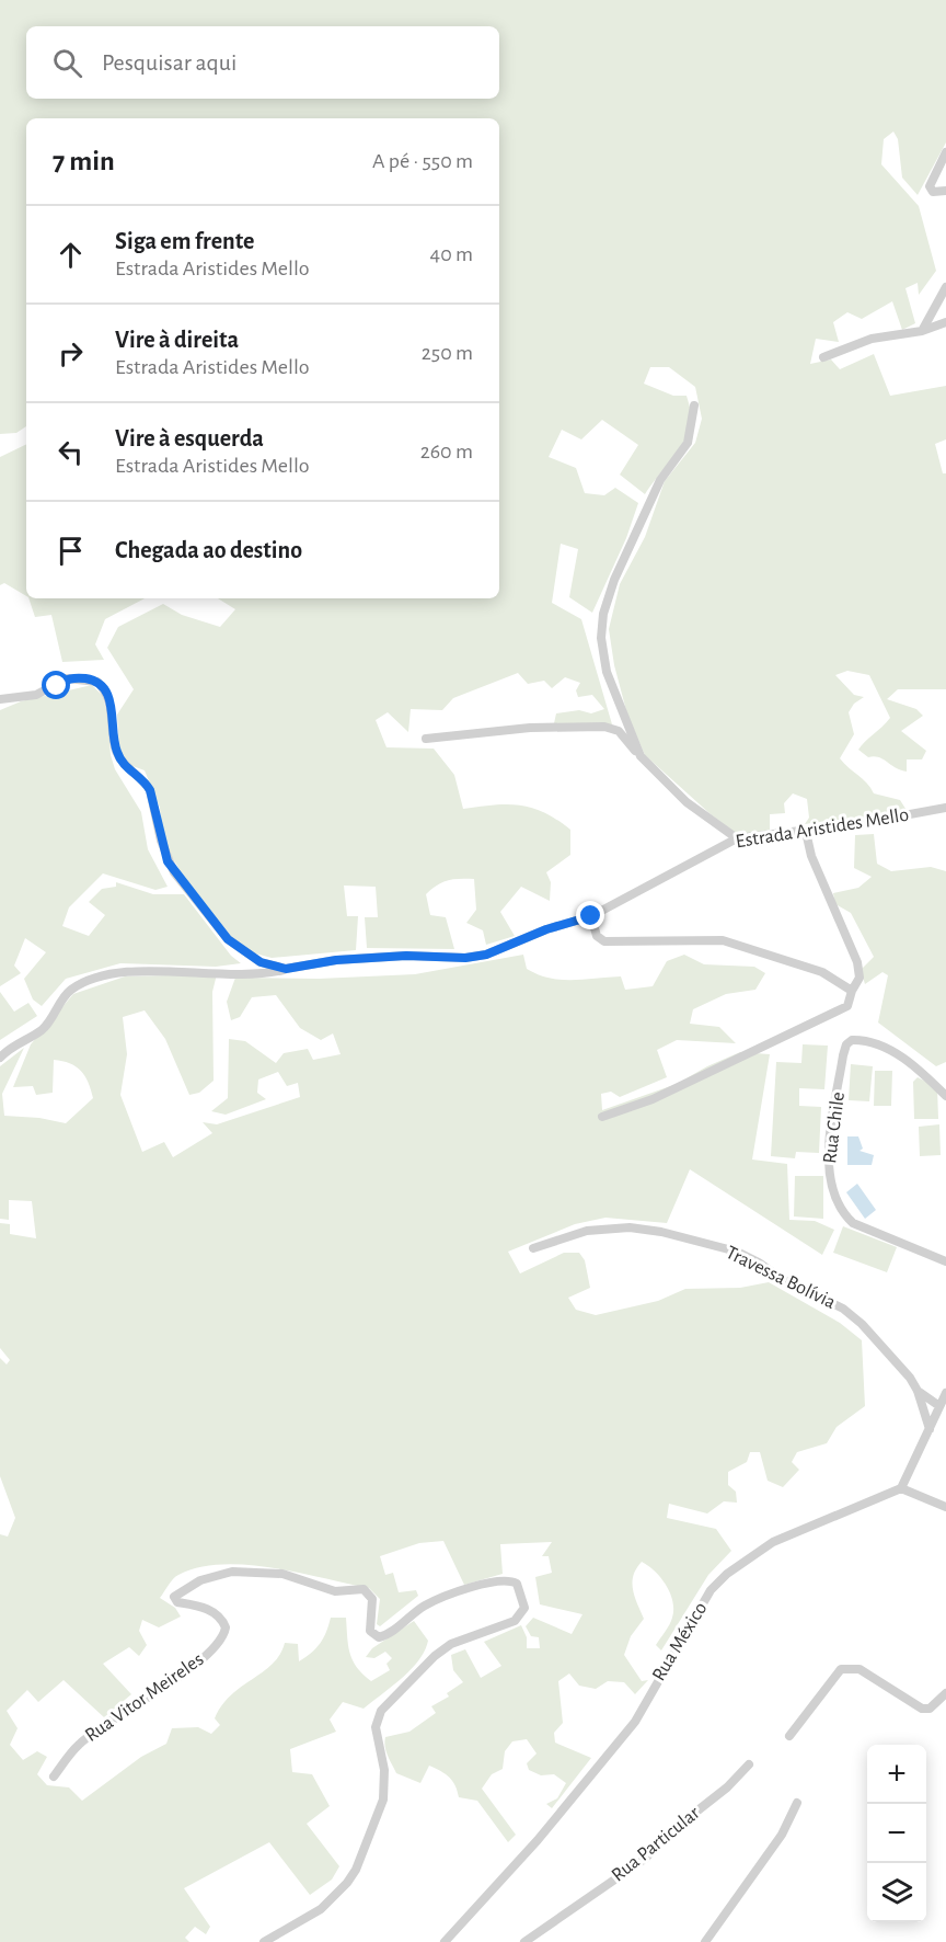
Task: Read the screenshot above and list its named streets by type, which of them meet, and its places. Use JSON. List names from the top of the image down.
{
  "streets": {
    "street": [
      "Estrada Aristides Mello",
      "Rua Chile",
      "Travessa Bolívia",
      "Rua México",
      "Rua Vitor Meireles",
      "Rua Particular"
    ]
  },
  "page": {
    "search": "Pesquisar aqui",
    "heading": ["7 min", "A pé · 550 m"],
    "list": [
      ["Siga em frente", "Estrada Aristides Mello", "40 m"],
      ["Vire à direita", "Estrada Aristides Mello", "250 m"],
      ["Vire à esquerda", "Estrada Aristides Mello", "260 m"],
      "Chegada ao destino"
    ],
    "map_buttons": ["+", "−"]
  }
}
